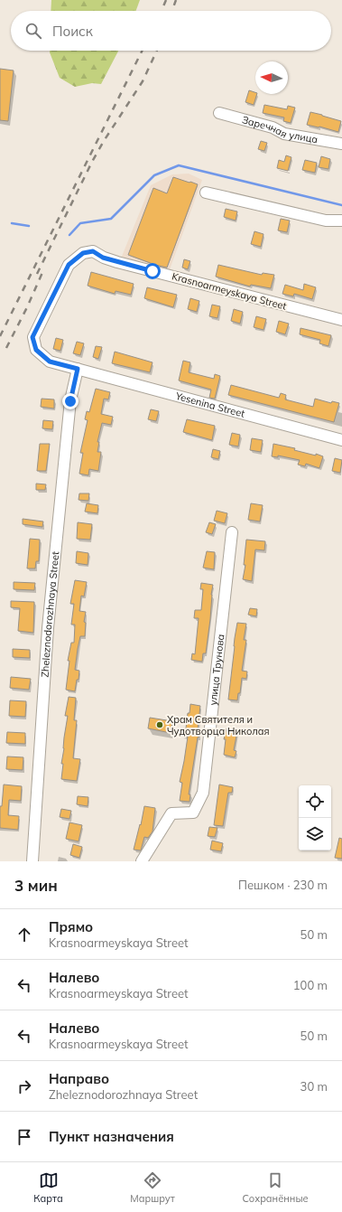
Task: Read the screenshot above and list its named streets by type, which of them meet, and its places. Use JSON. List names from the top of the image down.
{
  "streets": {
    "street": [
      "Заречная улица",
      "Krasnoarmeyskaya Street",
      "Yesenina Street",
      "Zheleznodorozhnaya Street",
      "улица Трунова"
    ]
  },
  "crossings": [
    ["Krasnoarmeyskaya Street", "Yesenina Street"],
    ["Krasnoarmeyskaya Street", "Zheleznodorozhnaya Street"],
    ["Yesenina Street", "Zheleznodorozhnaya Street"]
  ],
  "places": ["Храм Святителя и Чудотворца Николая"],
  "north": "left",
  "page": {
    "search": "Поиск",
    "heading": ["3 мин", "Пешком · 230 m"],
    "list": [
      ["Прямо", "Krasnoarmeyskaya Street", "50 m"],
      ["Налево", "Krasnoarmeyskaya Street", "100 m"],
      ["Налево", "Krasnoarmeyskaya Street", "50 m"],
      ["Направо", "Zheleznodorozhnaya Street", "30 m"],
      "Пункт назначения"
    ],
    "nav": ["Карта", "Маршрут", "Сохранённые"]
  }
}
